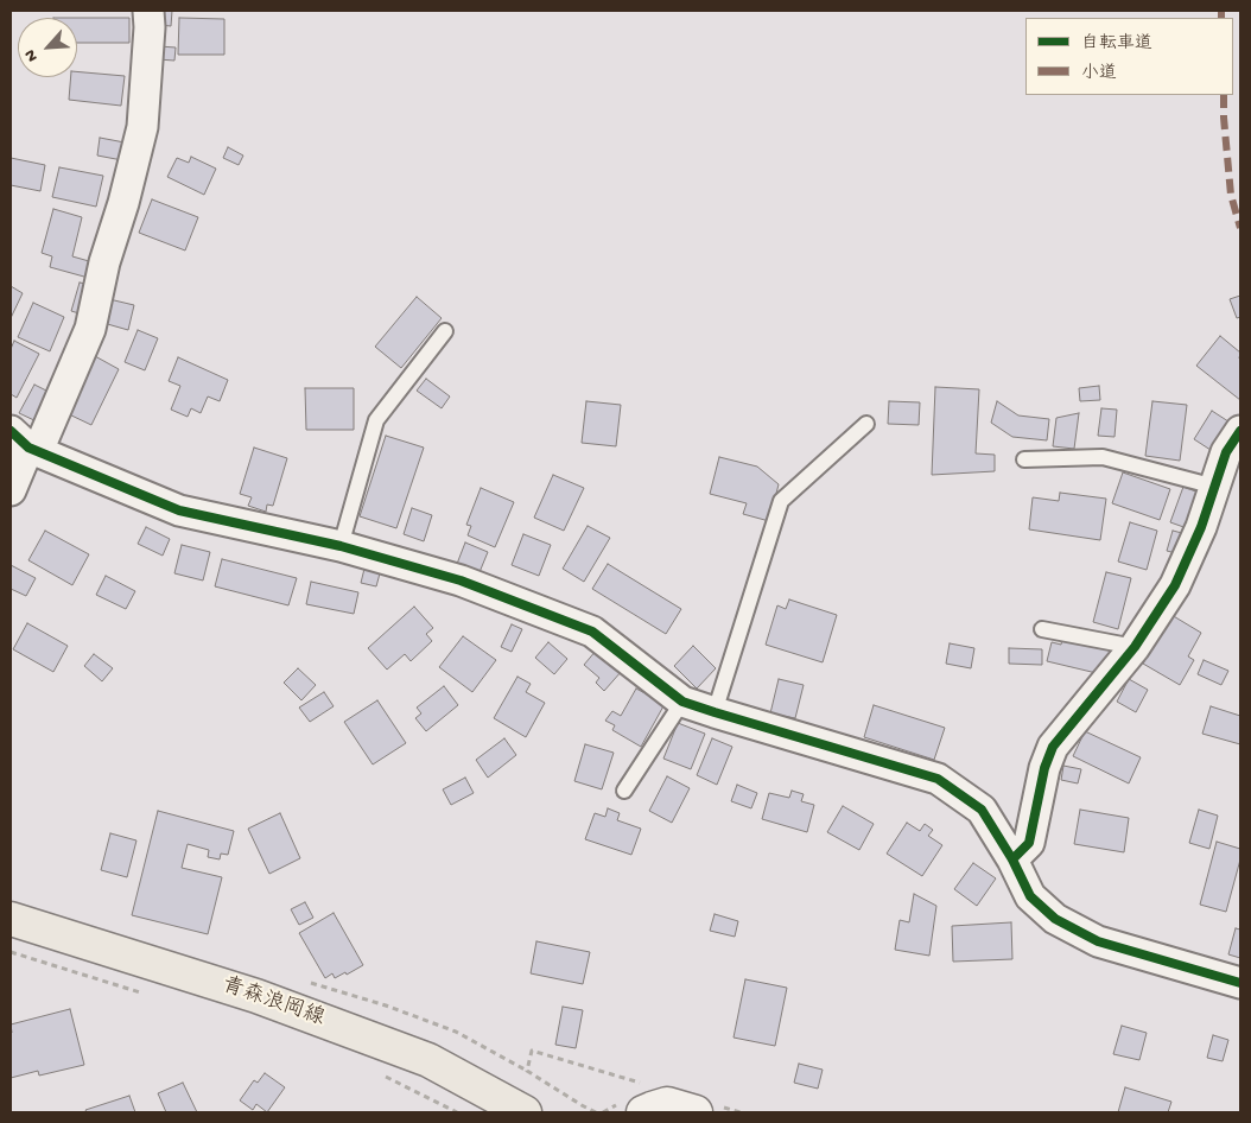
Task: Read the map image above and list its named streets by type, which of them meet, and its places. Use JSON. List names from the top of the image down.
{
  "streets": {
    "main road": ["青森浪岡線"]
  },
  "legend": ["自転車道", "小道"],
  "north": "bottom left"
}
